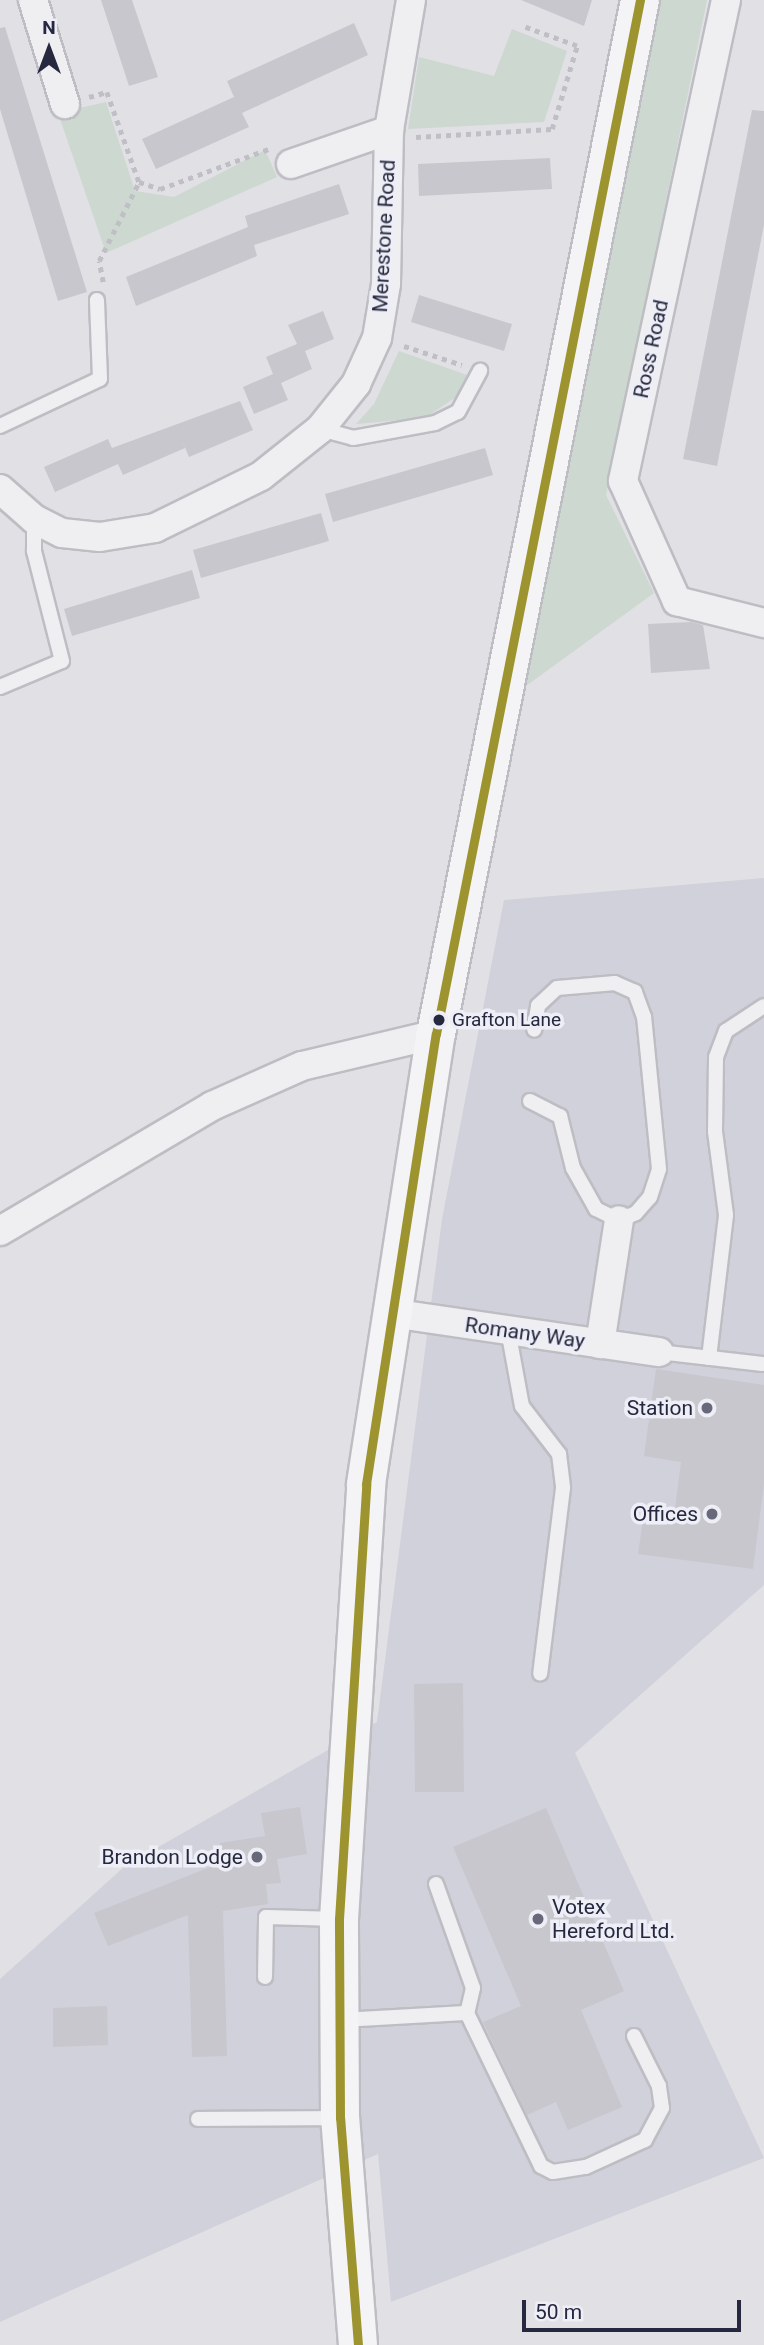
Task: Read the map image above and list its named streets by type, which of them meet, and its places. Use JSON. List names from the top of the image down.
{
  "streets": {
    "street": ["Merestone Road", "Ross Road", "Romany Way"]
  },
  "places": [
    "Grafton Lane",
    "Station",
    "Offices",
    "Brandon Lodge",
    "Votex Hereford Ltd."
  ],
  "scale_bar": "50 m",
  "north": "top"
}
